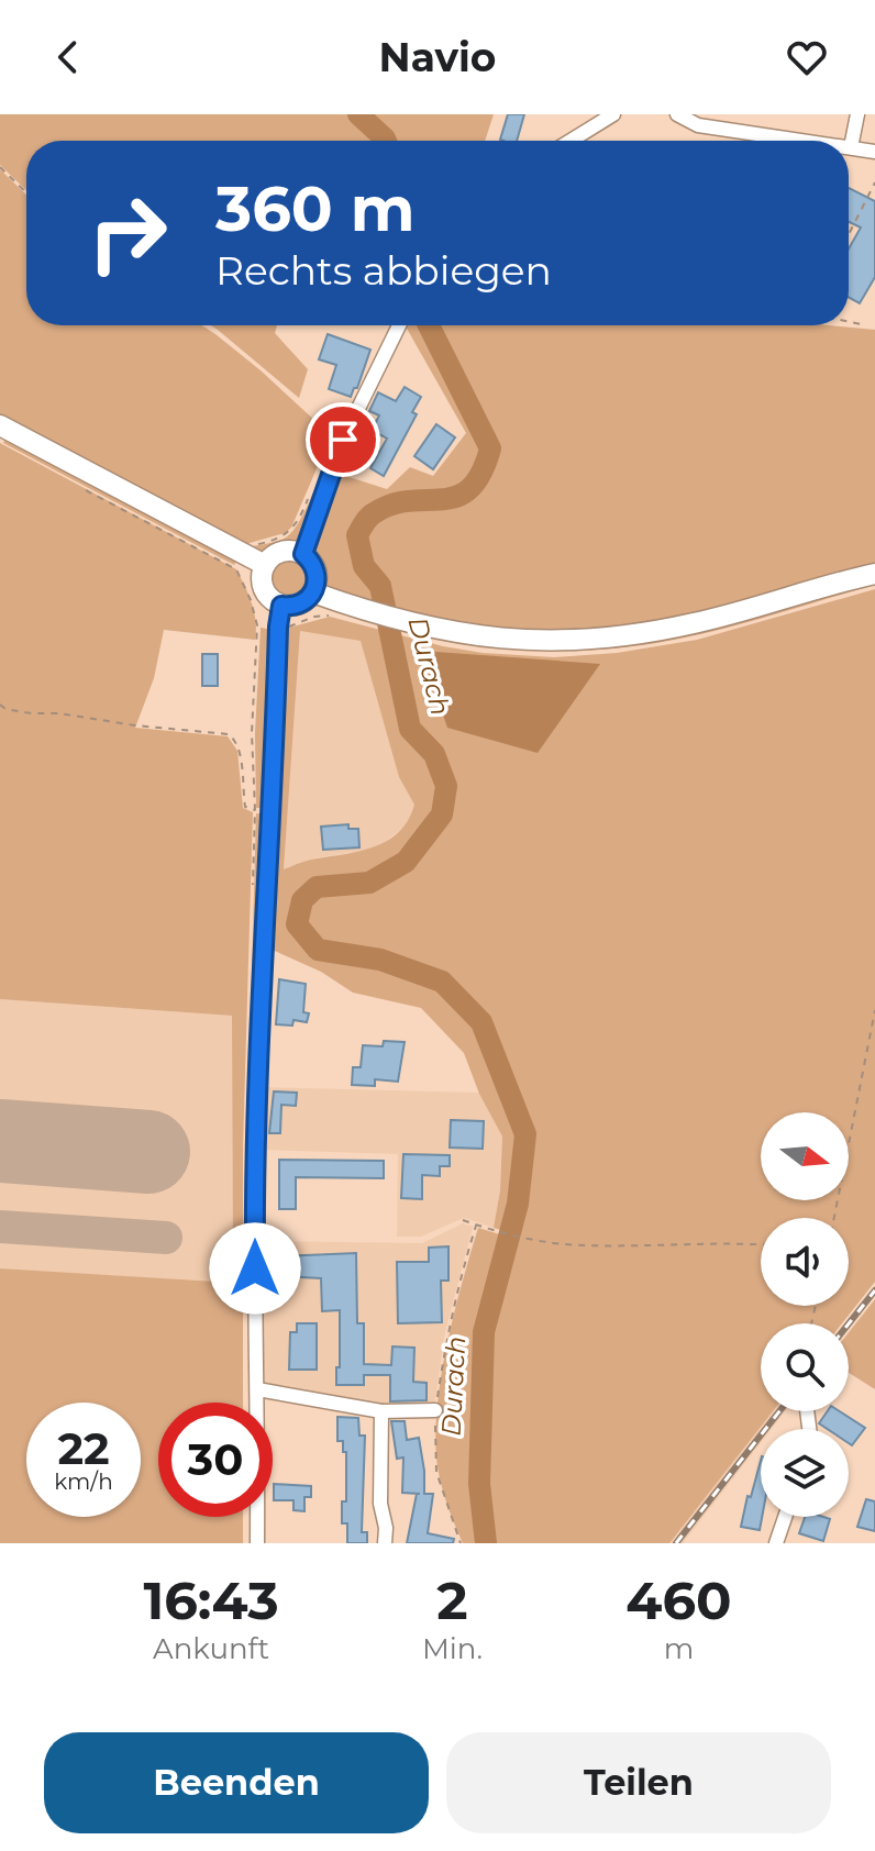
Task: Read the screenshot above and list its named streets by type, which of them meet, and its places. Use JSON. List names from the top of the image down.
{
  "water": ["Durach"],
  "north": "right",
  "page": {
    "header": "Navio",
    "turn": ["360 m", "Rechts abbiegen"],
    "speed": "22 km/h",
    "limit": "30",
    "eta": [
      "16:43",
      "Ankunft",
      "2",
      "Min.",
      "460",
      "m"
    ],
    "buttons": ["Beenden", "Teilen"]
  }
}
